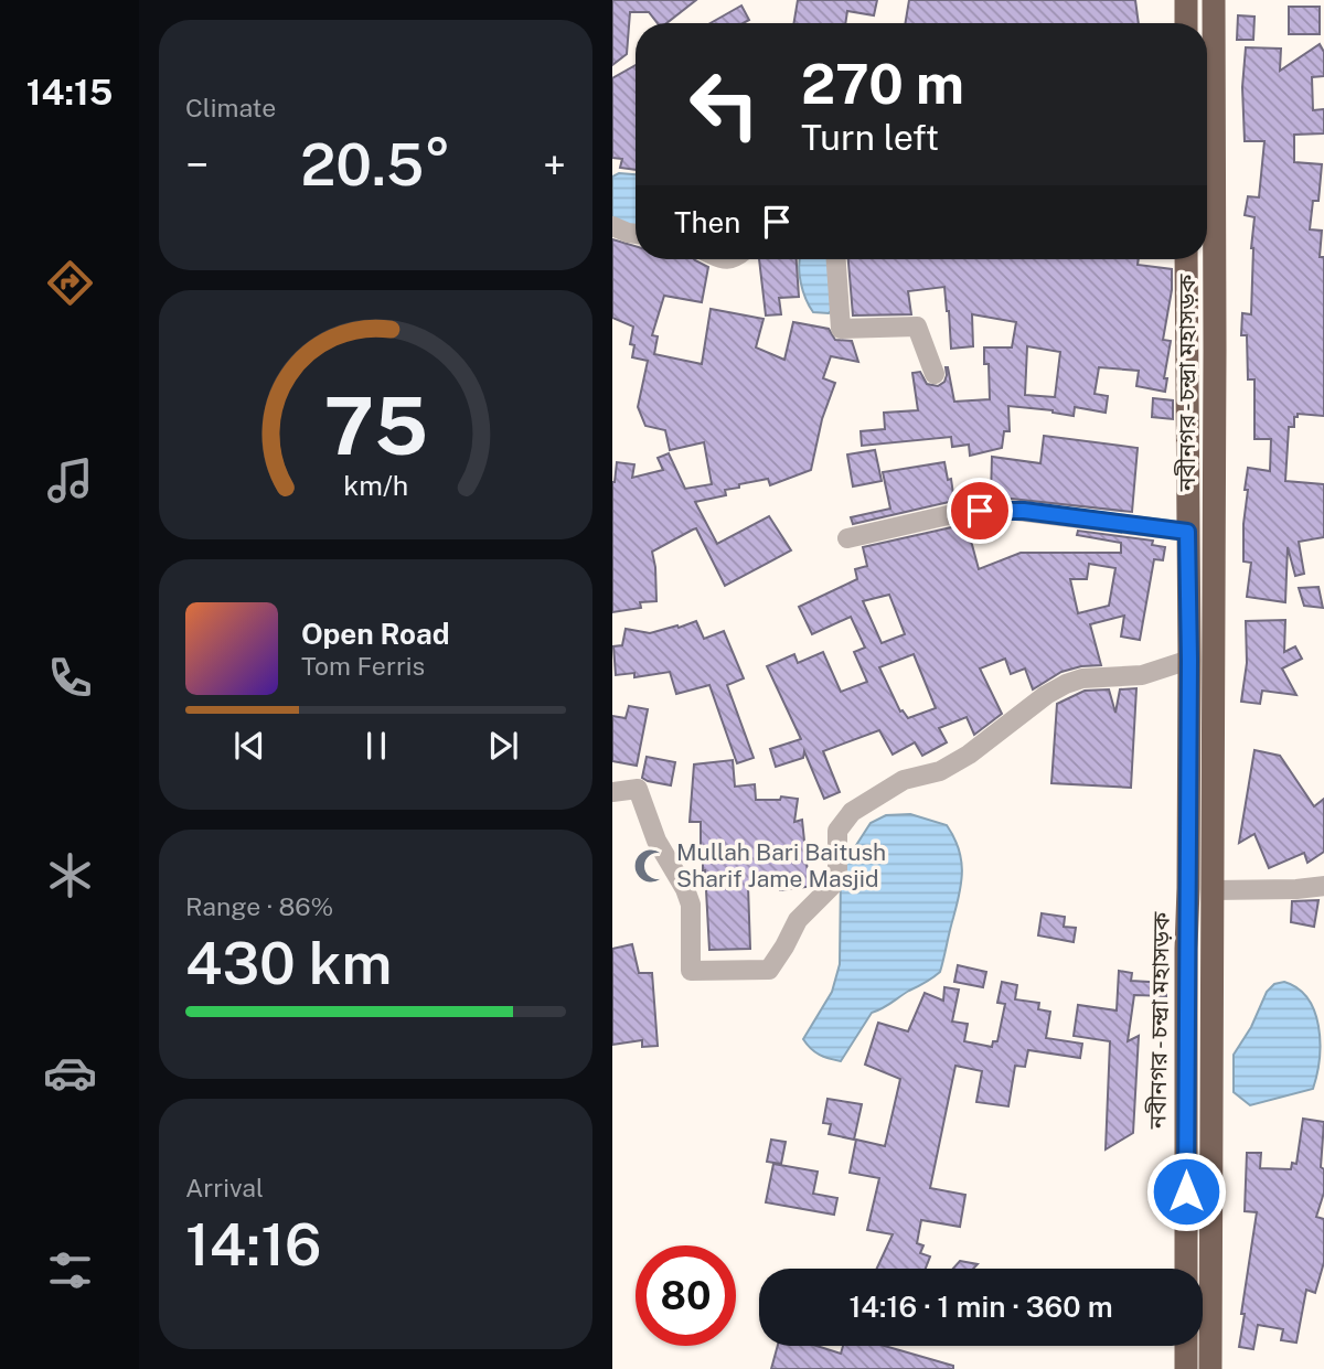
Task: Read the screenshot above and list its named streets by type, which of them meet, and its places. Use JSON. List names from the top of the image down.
{
  "streets": {
    "highway": ["নবীনগর - চন্দ্রা মহাসড়ক"]
  },
  "places": {
    "mosque": ["Mullah Bari Baitush Sharif Jame Masjid"]
  },
  "page": {
    "tabs": "14:15",
    "tile": [
      "Climate",
      ["Range · 86%", "430 km"],
      ["Arrival", "14:16"]
    ],
    "turn": ["270 m", "Turn left"],
    "heat": ["−", "20.5°", "+"],
    "then": "Then",
    "song": ["Open Road", "Tom Ferris"],
    "limit": "80",
    "trip": "14:16 · 1 min · 360 m",
    "gauge": ["75", "km/h"]
  }
}
